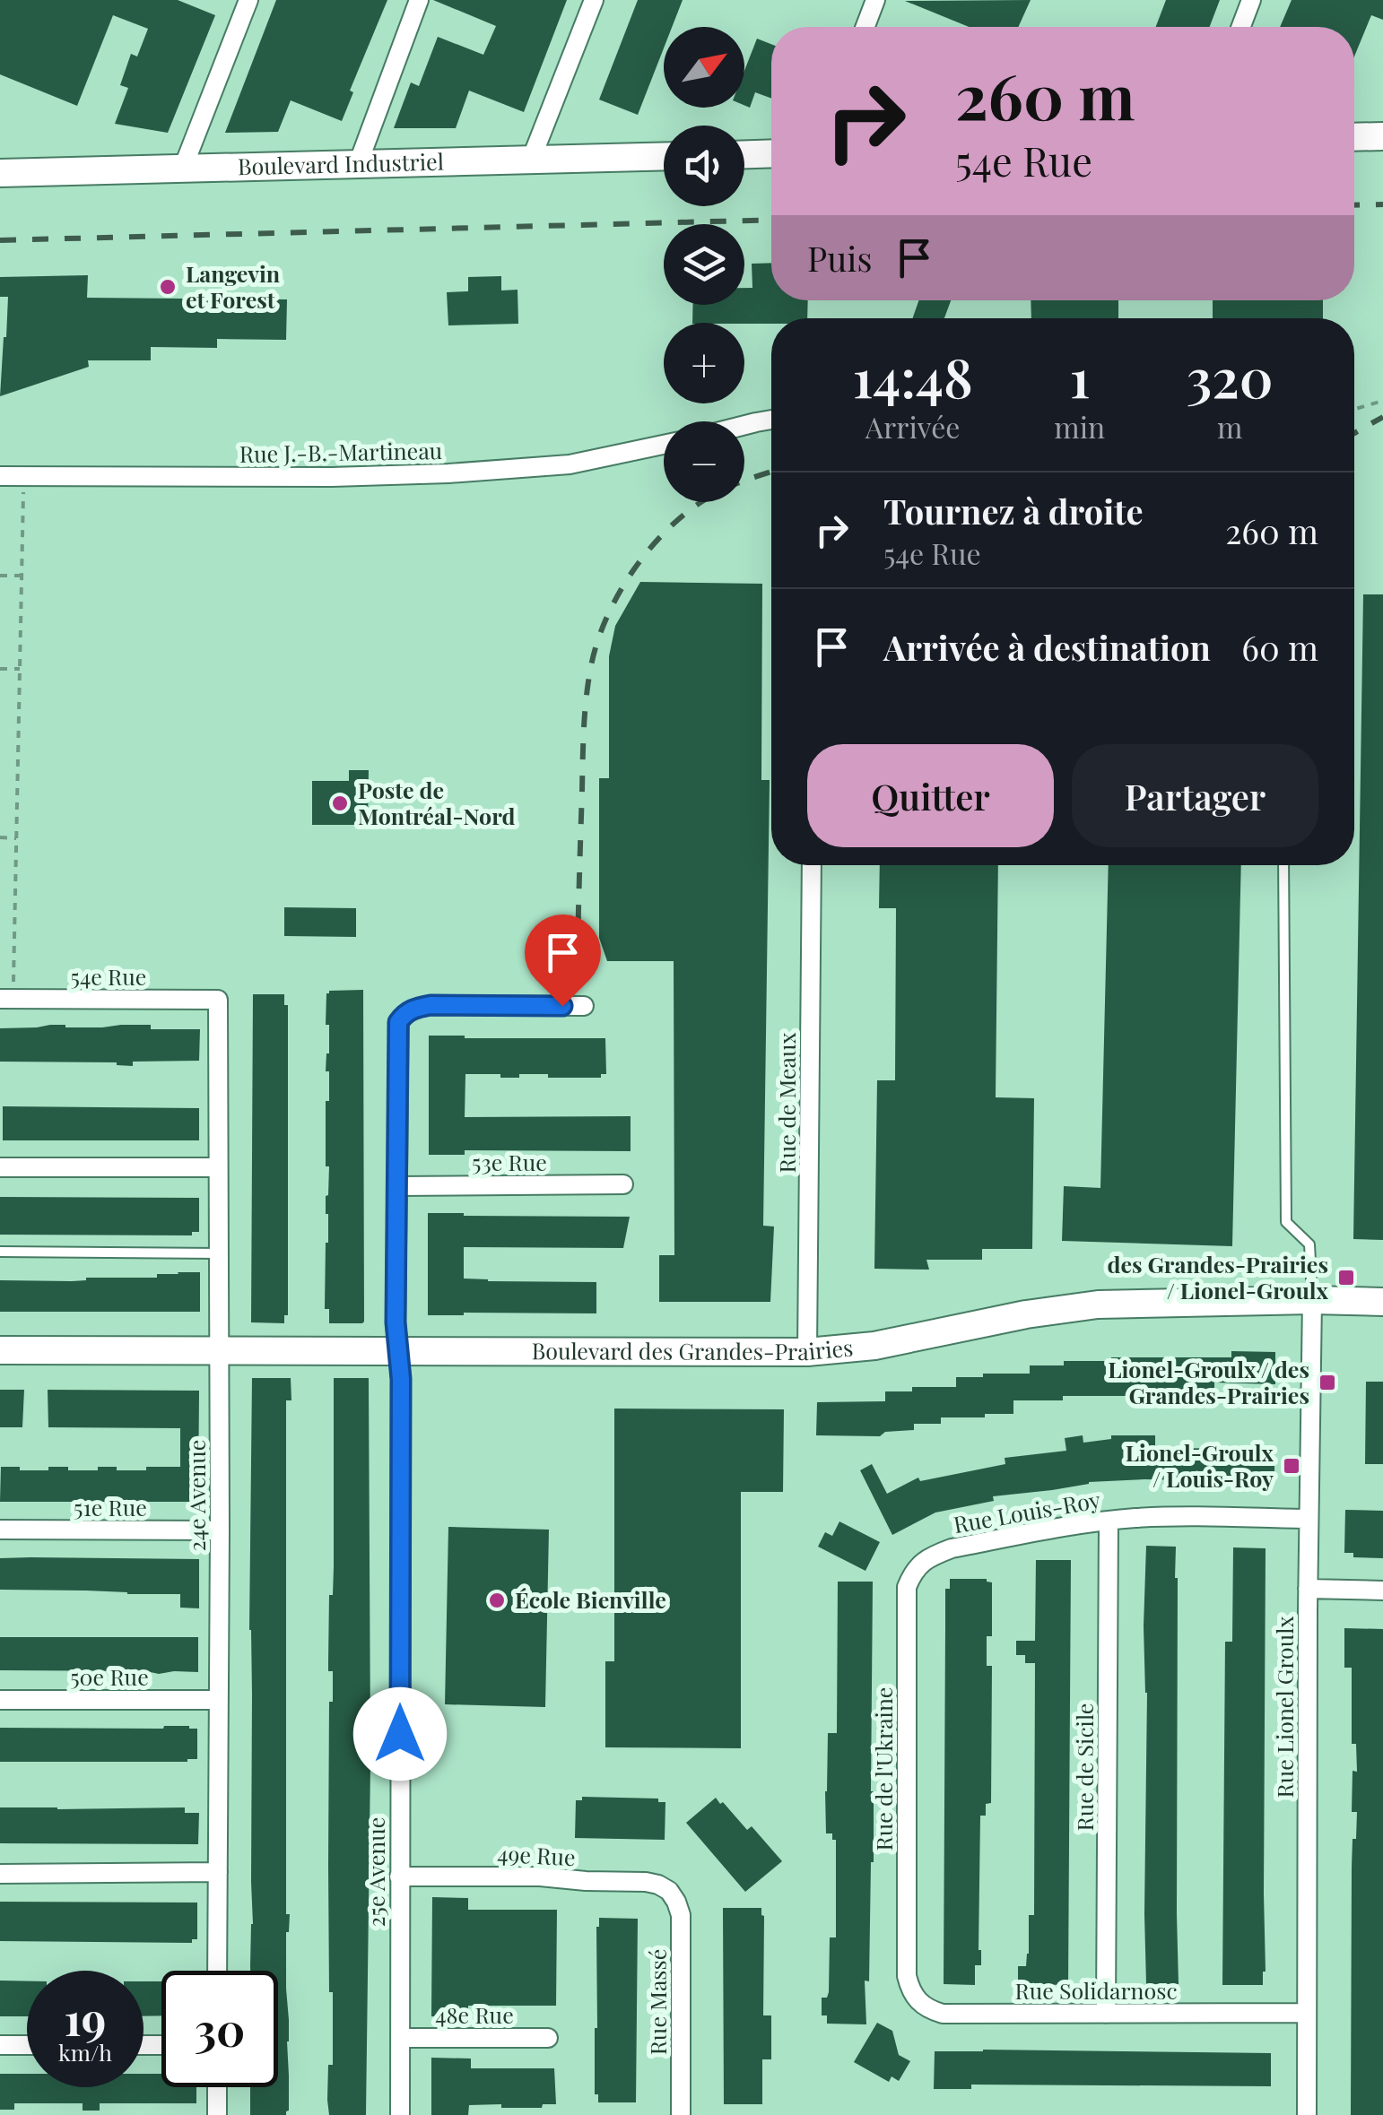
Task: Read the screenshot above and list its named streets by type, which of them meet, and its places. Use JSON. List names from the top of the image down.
{
  "streets": {
    "main road": ["Boulevard Industriel", "Boulevard des Grandes-Prairies"],
    "street": [
      "Rue J.-B.-Martineau",
      "54e Rue",
      "Rue de Meaux",
      "53e Rue",
      "24e Avenue",
      "51e Rue",
      "Rue Louis-Roy",
      "50e Rue",
      "Rue Lionel Groulx",
      "Rue de Sicile",
      "Rue de l'Ukraine",
      "49e Rue",
      "25e Avenue",
      "Rue Solidarnosc",
      "Rue Massé",
      "48e Rue"
    ]
  },
  "crossings": [
    ["54e Rue", "24e Avenue"],
    ["Rue de Meaux", "Boulevard des Grandes-Prairies"],
    ["53e Rue", "25e Avenue"],
    ["Boulevard des Grandes-Prairies", "24e Avenue"],
    ["Boulevard des Grandes-Prairies", "Rue Lionel Groulx"],
    ["Boulevard des Grandes-Prairies", "25e Avenue"],
    ["24e Avenue", "51e Rue"],
    ["24e Avenue", "50e Rue"],
    ["Rue Louis-Roy", "Rue Lionel Groulx"],
    ["Rue Louis-Roy", "Rue de Sicile"],
    ["Rue Louis-Roy", "Rue de l'Ukraine"],
    ["Rue Lionel Groulx", "Rue Solidarnosc"],
    ["Rue de Sicile", "Rue Solidarnosc"],
    ["Rue de l'Ukraine", "Rue Solidarnosc"],
    ["49e Rue", "25e Avenue"],
    ["49e Rue", "Rue Massé"],
    ["25e Avenue", "48e Rue"]
  ],
  "places": {
    "other": ["Langevin et Forest", "Poste de Montréal-Nord", "École Bienville"],
    "transit": ["des Grandes-Prairies / Lionel-Groulx", "Lionel-Groulx / des Grandes-Prairies", "Lionel-Groulx / Louis-Roy"]
  },
  "north": "top right",
  "page": {
    "map_buttons": ["+", "−"],
    "turn": ["260 m", "54e Rue"],
    "then": "Puis",
    "eta": [
      "14:48",
      "Arrivée",
      "1",
      "min",
      "320",
      "m"
    ],
    "list": [
      {
        "name": "Tournez à droite",
        "note": "54e Rue",
        "value": "260 m"
      },
      {
        "name": "Arrivée à destination",
        "value": "60 m"
      }
    ],
    "buttons": ["Quitter", "Partager"],
    "speed": "19 km/h",
    "limit": "30"
  }
}
